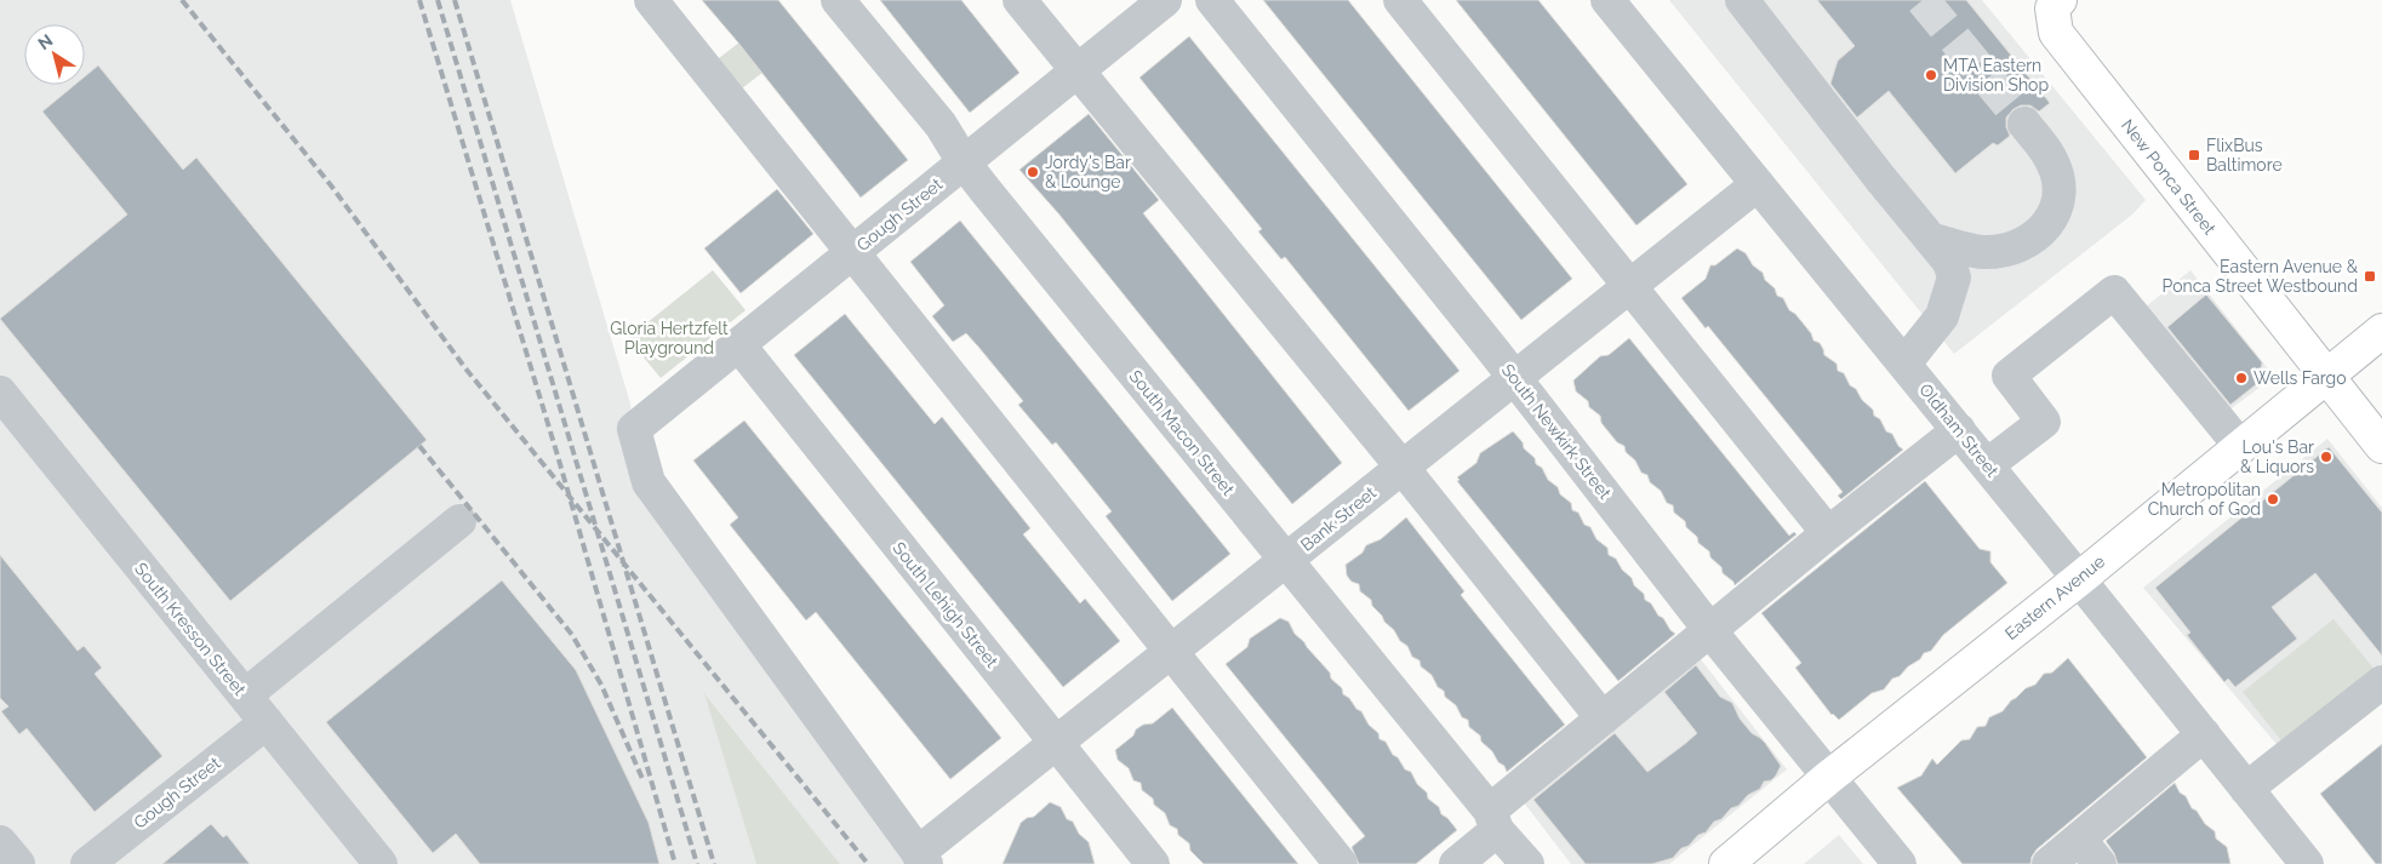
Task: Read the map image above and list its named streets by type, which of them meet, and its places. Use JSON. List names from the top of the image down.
{
  "streets": {
    "main road": ["New Ponca Street", "Eastern Avenue"],
    "street": [
      "Gough Street",
      "Oldham Street",
      "South Newkirk Street",
      "South Macon Street",
      "Bank Street",
      "South Lehigh Street",
      "South Kresson Street"
    ]
  },
  "crossings": [
    ["New Ponca Street", "Eastern Avenue"],
    ["Gough Street", "South Macon Street"],
    ["Gough Street", "Bank Street"],
    ["Gough Street", "South Lehigh Street"],
    ["Gough Street", "South Kresson Street"],
    ["Oldham Street", "Bank Street"],
    ["Oldham Street", "Eastern Avenue"],
    ["South Newkirk Street", "Bank Street"],
    ["South Newkirk Street", "Eastern Avenue"],
    ["South Macon Street", "Bank Street"],
    ["Bank Street", "South Lehigh Street"]
  ],
  "parks": ["Gloria Hertzfelt Playground"],
  "places": {
    "other": [
      "MTA Eastern Division Shop",
      "Jordy's Bar & Lounge",
      "Wells Fargo",
      "Lou's Bar & Liquors",
      "Metropolitan Church of God"
    ],
    "transit": ["FlixBus Baltimore", "Eastern Avenue & Ponca Street Westbound"]
  },
  "north": "top left"
}
